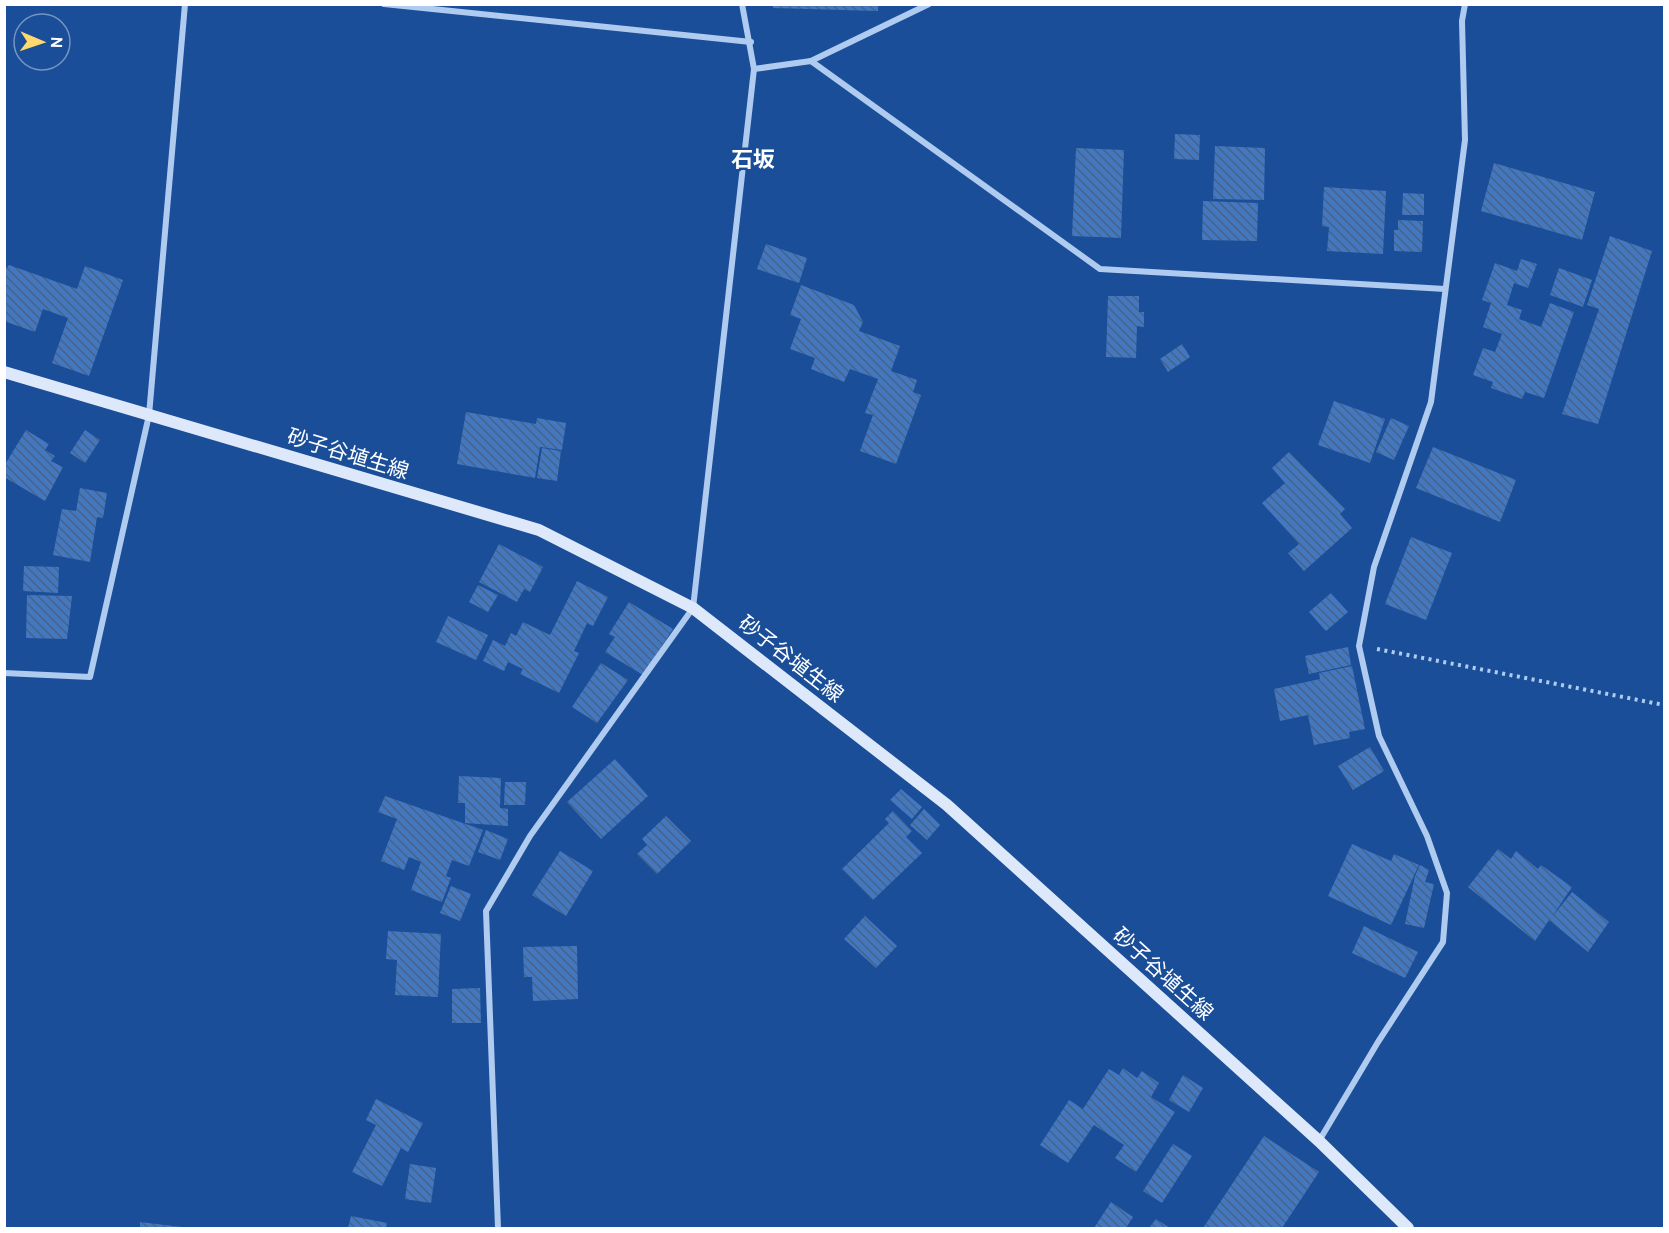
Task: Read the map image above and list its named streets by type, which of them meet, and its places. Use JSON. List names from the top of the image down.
{
  "streets": {
    "main road": ["砂子谷埴生線"]
  },
  "districts": ["石坂"],
  "north": "right"
}
